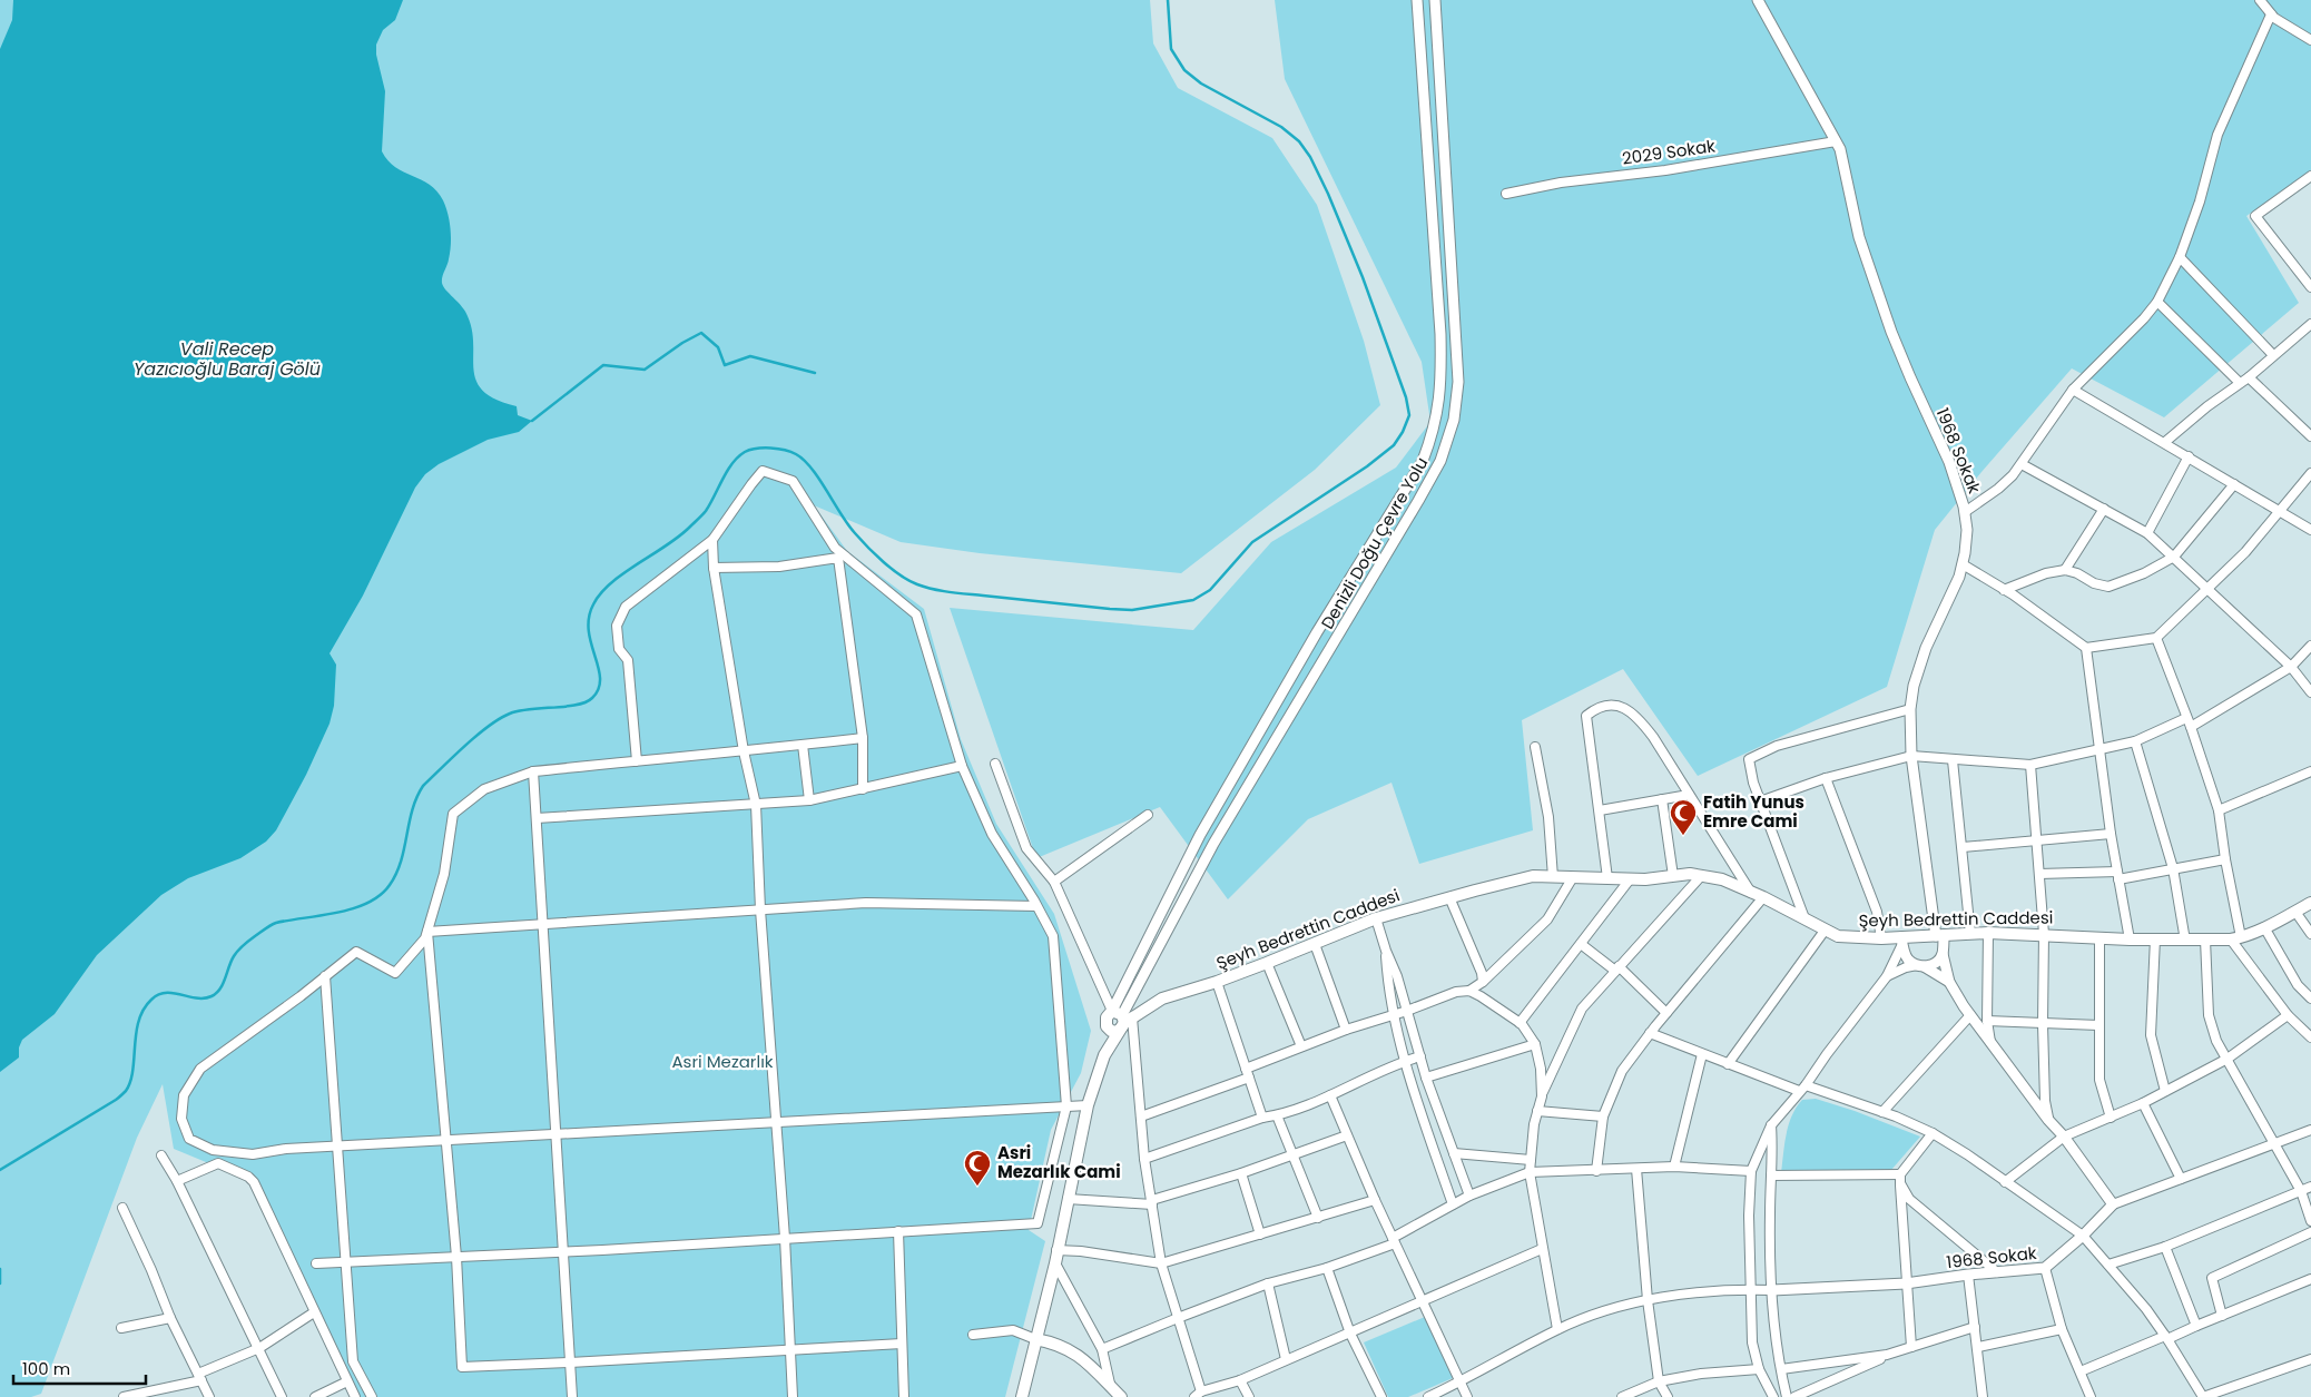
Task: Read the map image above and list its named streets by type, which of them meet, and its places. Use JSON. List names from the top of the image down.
{
  "streets": {
    "main road": ["Şeyh Bedrettin Caddesi"],
    "street": ["2029 Sokak", "1968 Sokak", "Denizli Doğu Çevre Yolu"]
  },
  "crossings": [
    ["2029 Sokak", "1968 Sokak"],
    ["1968 Sokak", "Şeyh Bedrettin Caddesi"],
    ["Denizli Doğu Çevre Yolu", "Şeyh Bedrettin Caddesi"]
  ],
  "water": ["Vali Recep Yazıcıoğlu Baraj Gölü"],
  "parks": ["Asri Mezarlık"],
  "places": {
    "mosque": ["Fatih Yunus Emre Cami", "Asri Mezarlık Cami"]
  },
  "scale_bar": "100 m"
}
